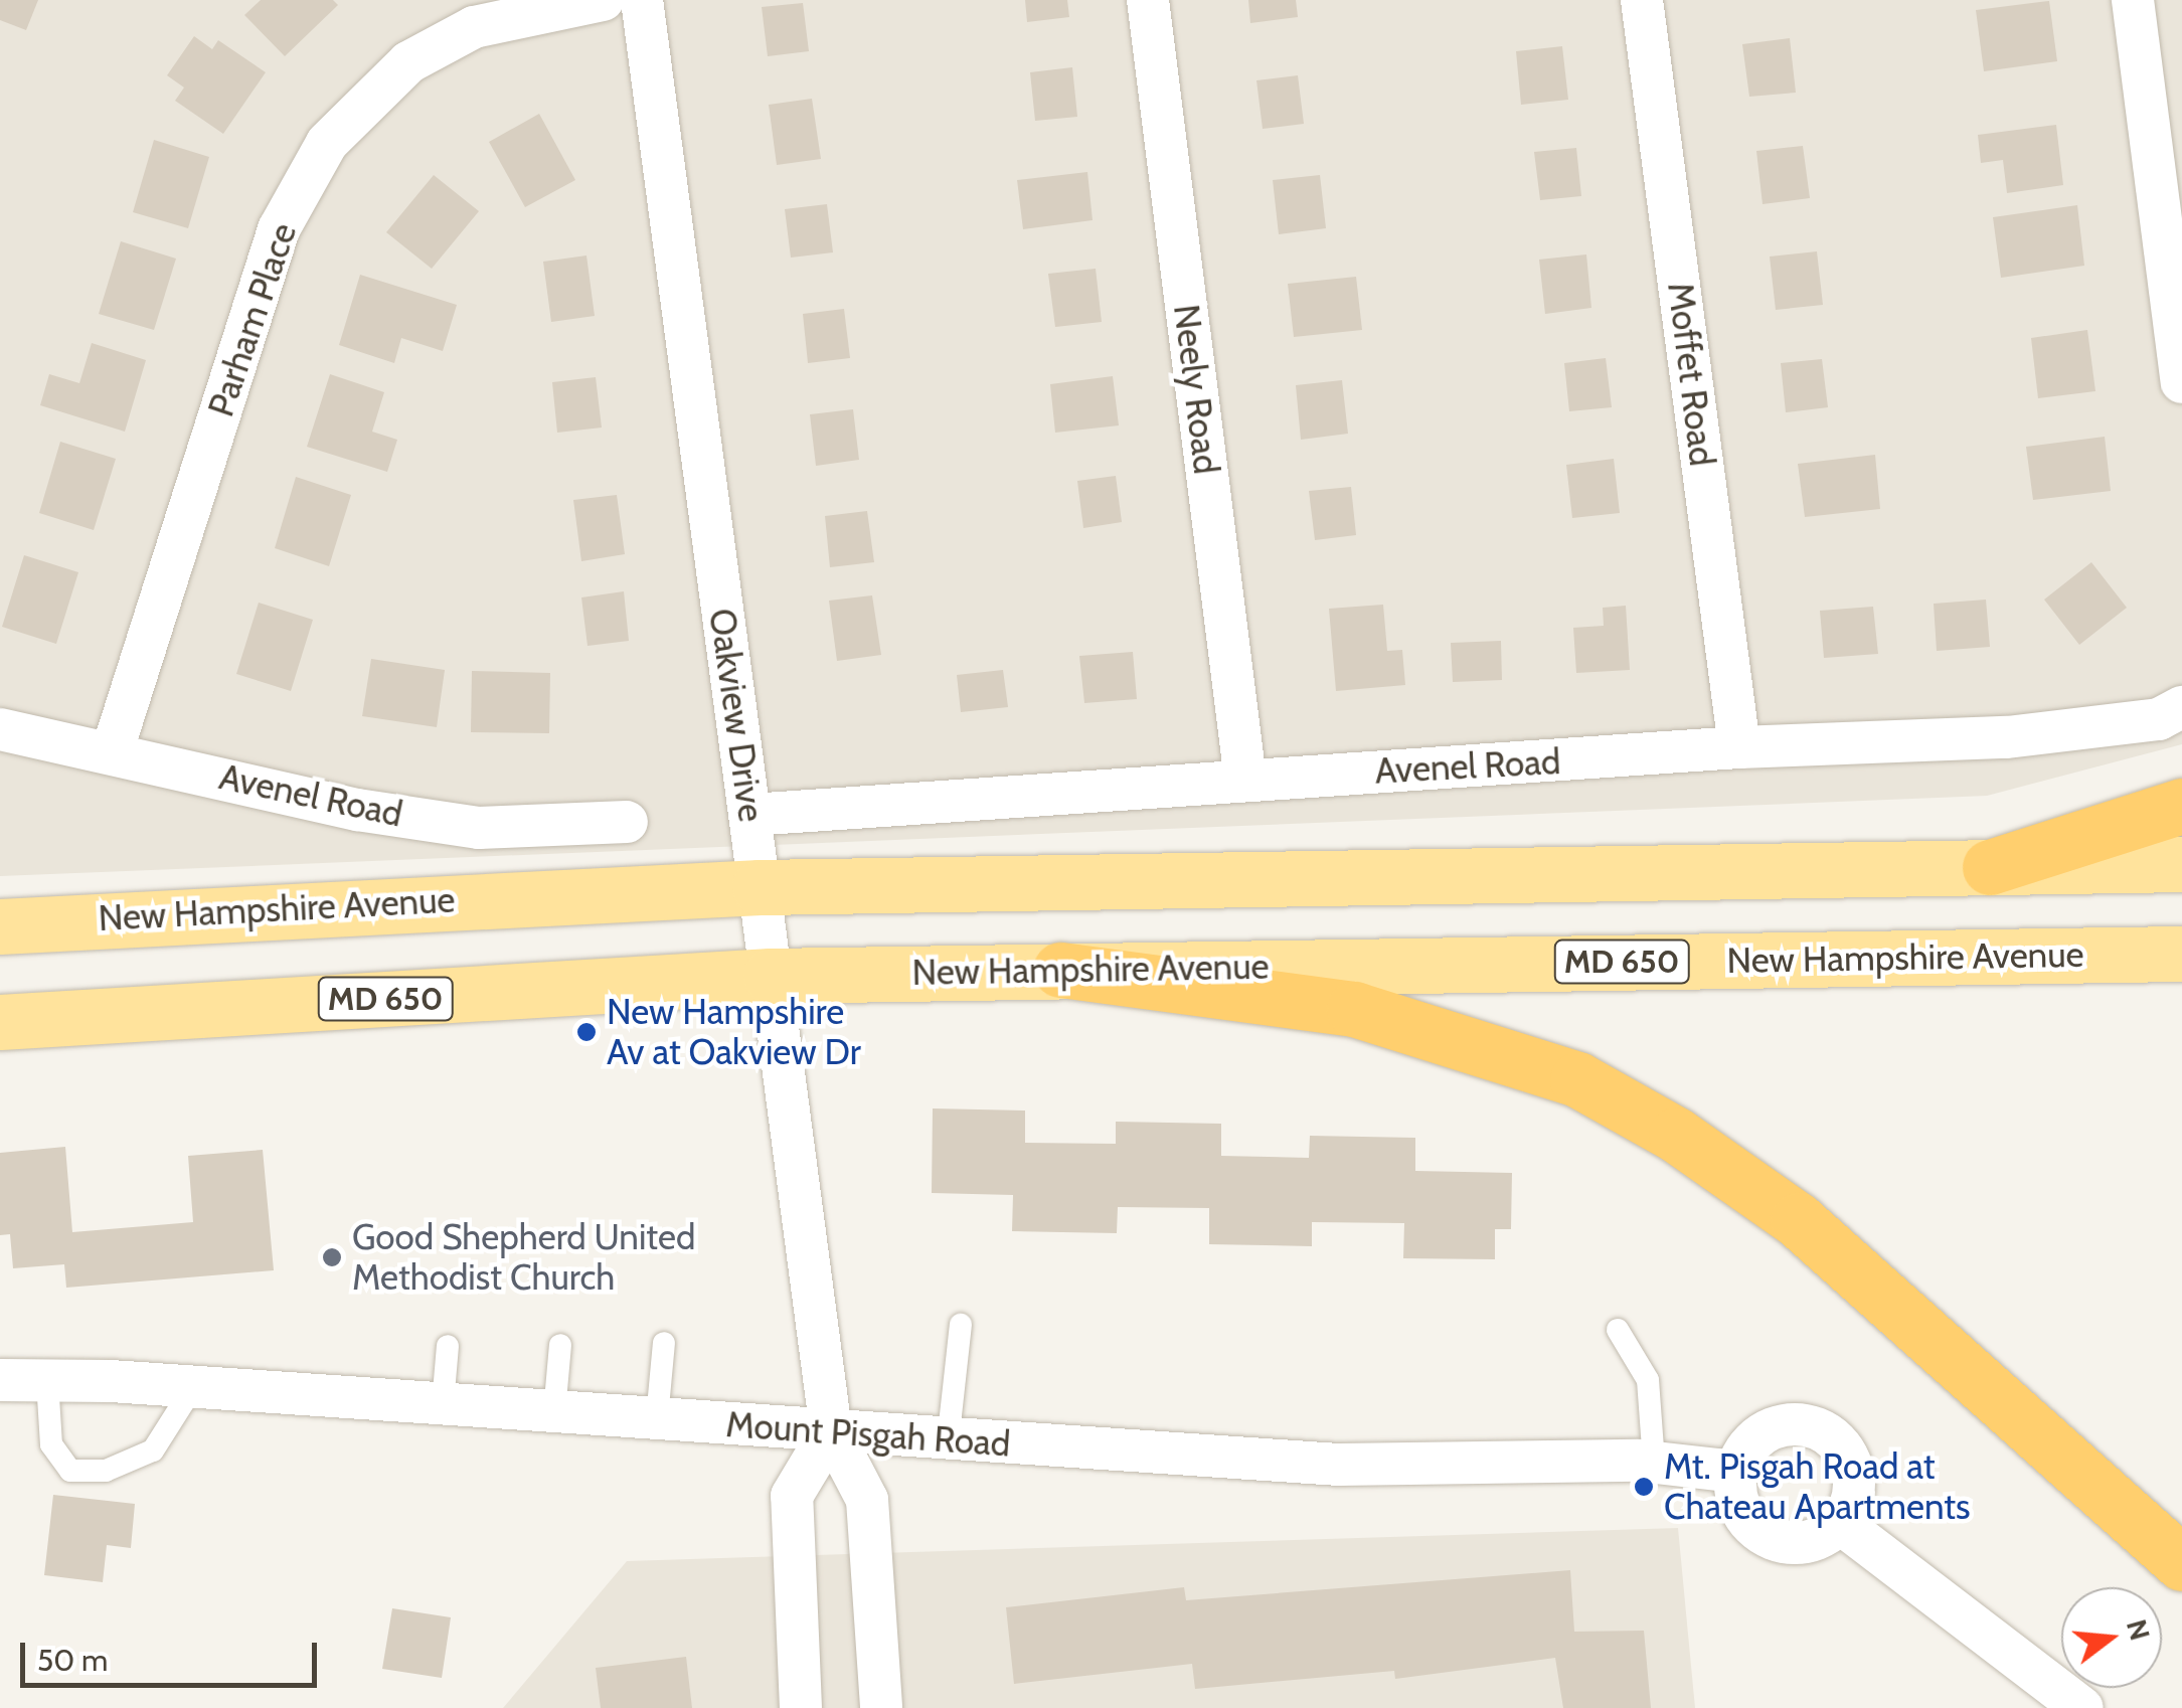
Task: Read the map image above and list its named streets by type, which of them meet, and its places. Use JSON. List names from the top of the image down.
{
  "streets": {
    "main road": ["New Hampshire Avenue", "MD 650"],
    "street": [
      "Parham Place",
      "Moffet Road",
      "Neely Road",
      "Oakview Drive",
      "Avenel Road",
      "Mount Pisgah Road"
    ]
  },
  "crossings": [
    ["Parham Place", "Avenel Road"],
    ["Moffet Road", "Avenel Road"],
    ["Neely Road", "Avenel Road"],
    ["Oakview Drive", "Avenel Road"],
    ["Oakview Drive", "New Hampshire Avenue"],
    ["Oakview Drive", "Mount Pisgah Road"]
  ],
  "places": ["New Hampshire Av at Oakview Dr", "Good Shepherd United Methodist Church", "Mt. Pisgah Road at Chateau Apartments"],
  "scale_bar": "50 m",
  "north": "right"
}
